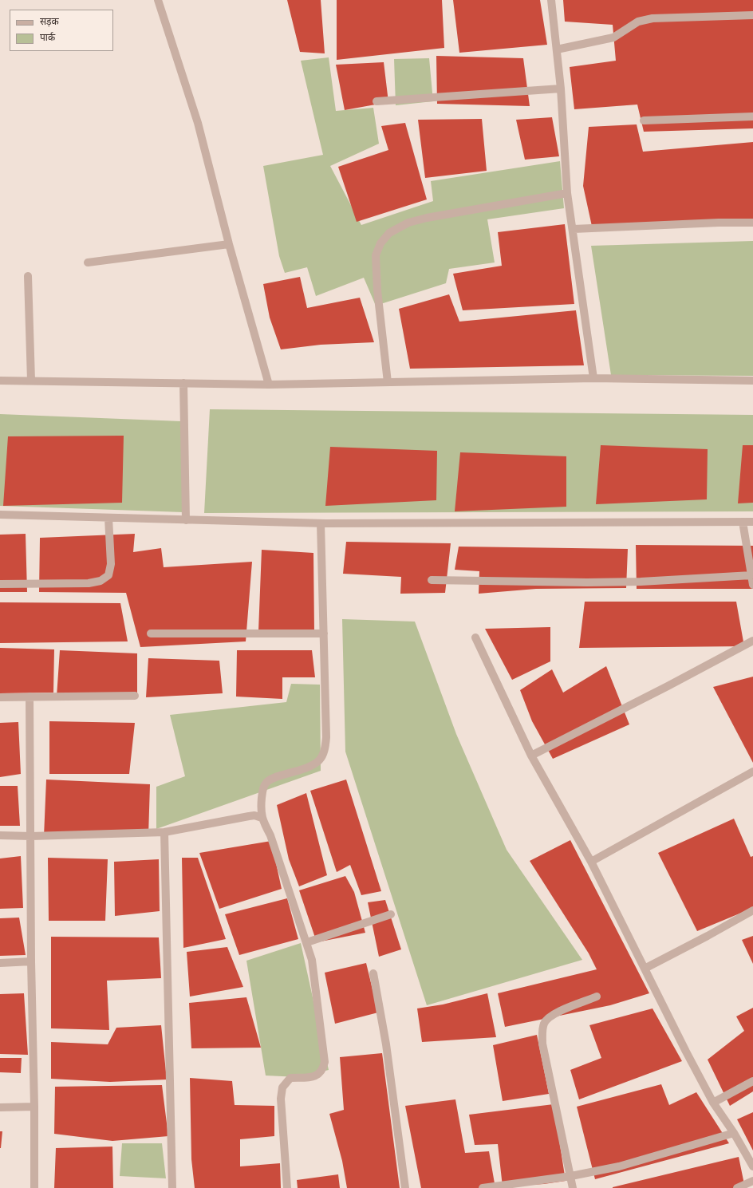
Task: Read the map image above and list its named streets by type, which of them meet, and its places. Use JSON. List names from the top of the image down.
{
  "legend": ["सड़क", "पार्क"]
}
